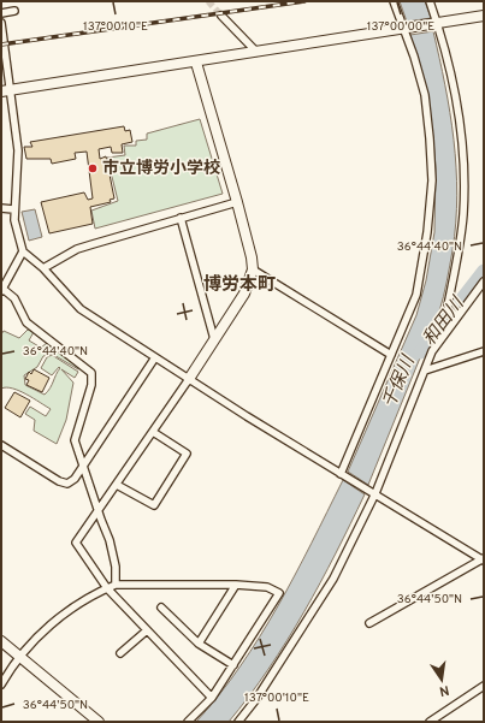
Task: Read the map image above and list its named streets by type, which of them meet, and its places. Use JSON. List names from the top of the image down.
{
  "districts": ["博労本町"],
  "water": ["和田川", "千保川"],
  "places": ["市立博労小学校"],
  "north": "bottom",
  "coordinates": [
    "137°00'10\"E",
    "137°00'00\"E",
    "36°44'40\"N",
    "36°44'50\"N"
  ]
}
